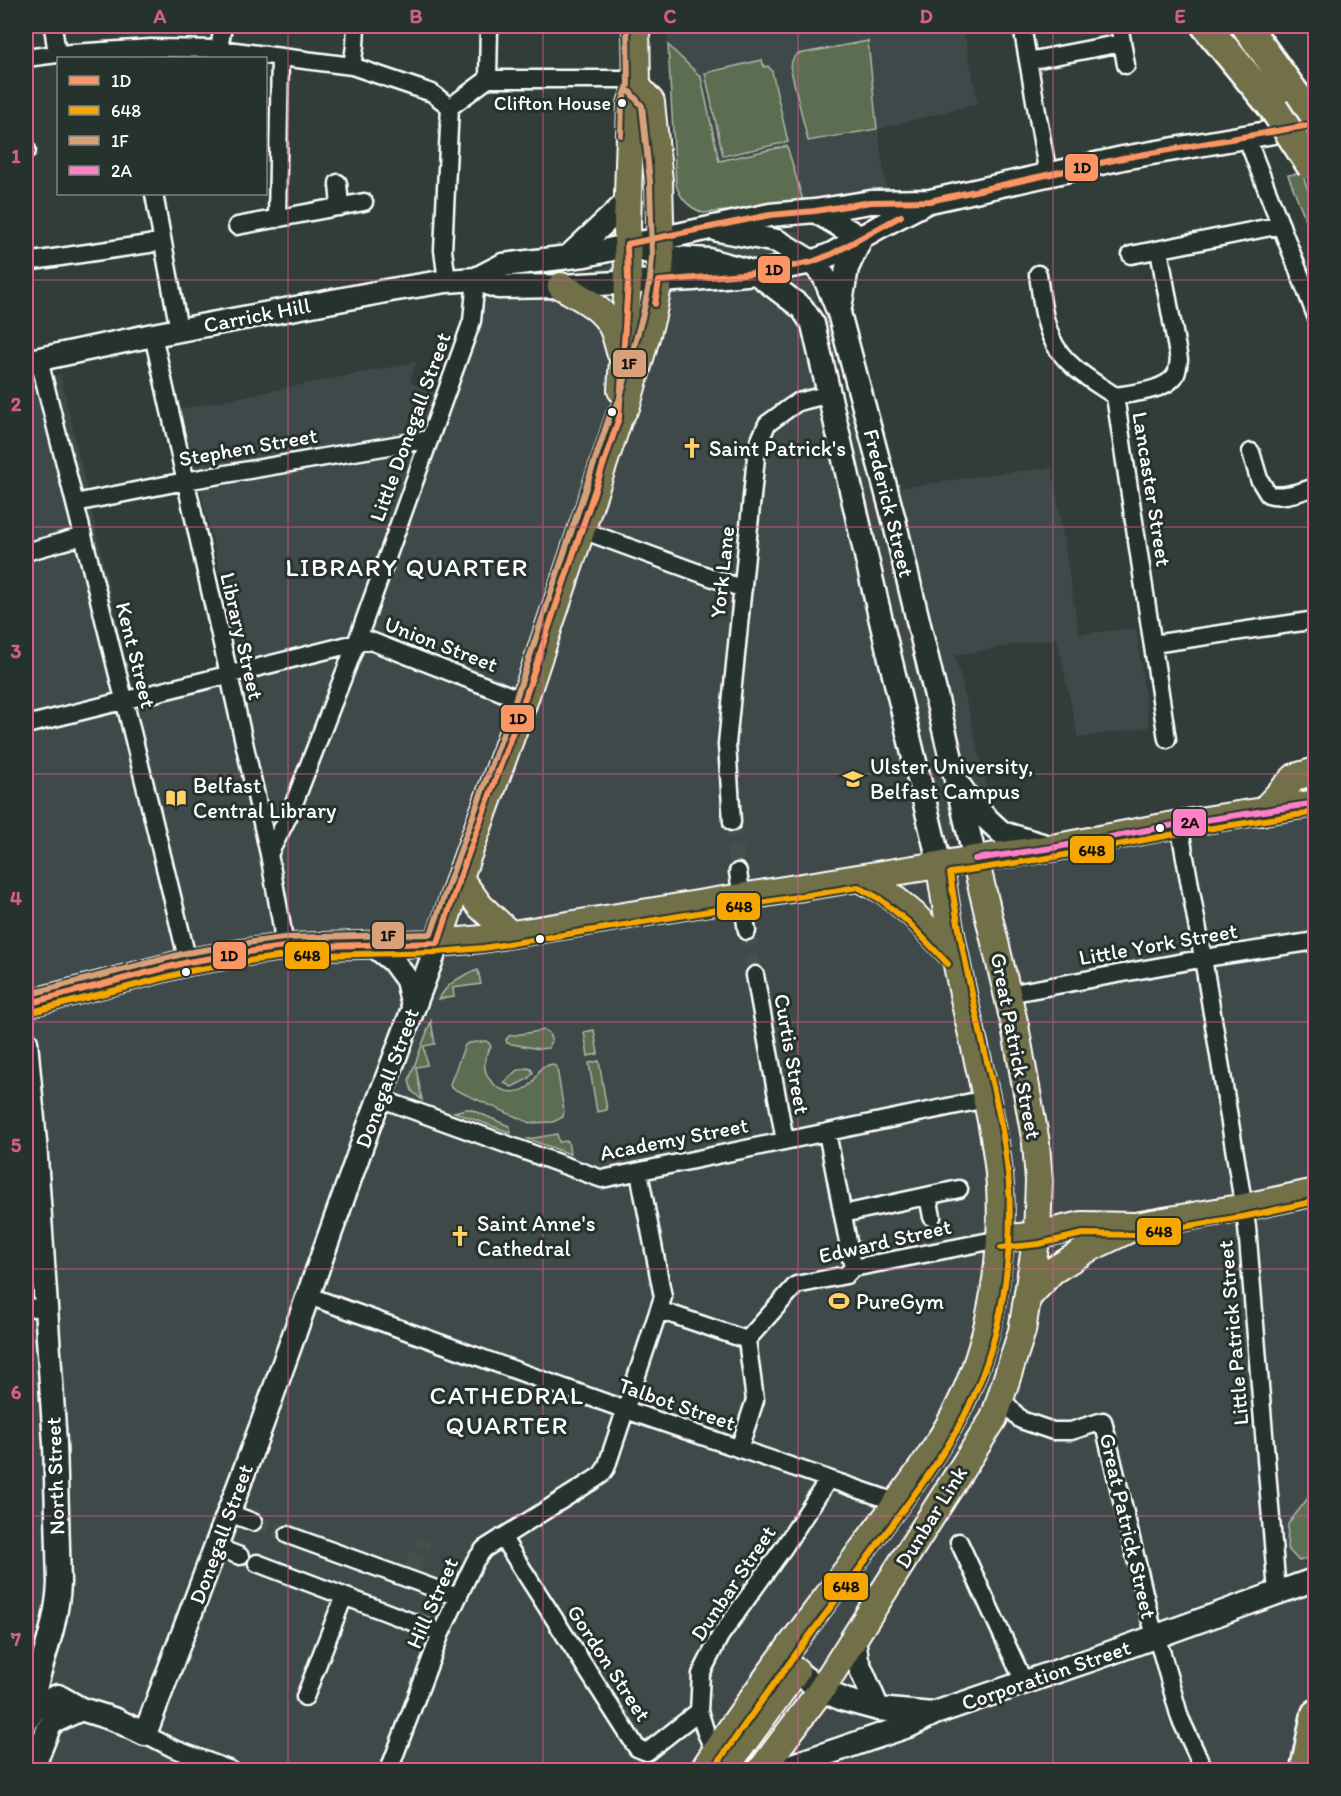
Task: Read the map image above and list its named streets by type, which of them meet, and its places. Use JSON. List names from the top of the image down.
{
  "streets": {
    "main road": [
      "Carrick Hill",
      "Frederick Street",
      "Great Patrick Street",
      "Donegall Street",
      "North Street",
      "Dunbar Link",
      "Corporation Street"
    ],
    "street": [
      "Little Donegall Street",
      "Stephen Street",
      "Lancaster Street",
      "York Lane",
      "Library Street",
      "Union Street",
      "Kent Street",
      "Little York Street",
      "Curtis Street",
      "Academy Street",
      "Edward Street",
      "Little Patrick Street",
      "Talbot Street",
      "Dunbar Street",
      "Hill Street",
      "Gordon Street"
    ]
  },
  "crossings": [
    ["Carrick Hill", "Little Donegall Street"],
    ["Carrick Hill", "Library Street"],
    ["Carrick Hill", "Kent Street"],
    ["Carrick Hill", "Donegall Street"],
    ["Little Donegall Street", "Stephen Street"],
    ["Little Donegall Street", "Library Street"],
    ["Little Donegall Street", "Union Street"],
    ["Stephen Street", "Library Street"],
    ["Stephen Street", "Kent Street"],
    ["Frederick Street", "York Lane"],
    ["Frederick Street", "Great Patrick Street"],
    ["Library Street", "Union Street"],
    ["Union Street", "Kent Street"],
    ["Union Street", "Donegall Street"],
    ["Little York Street", "Great Patrick Street"],
    ["Little York Street", "Little Patrick Street"],
    ["Great Patrick Street", "Academy Street"],
    ["Great Patrick Street", "Edward Street"],
    ["Great Patrick Street", "Dunbar Link"],
    ["Great Patrick Street", "Corporation Street"],
    ["Curtis Street", "Academy Street"],
    ["Donegall Street", "Academy Street"],
    ["Donegall Street", "Talbot Street"],
    ["Academy Street", "Hill Street"],
    ["Edward Street", "Dunbar Link"],
    ["Little Patrick Street", "Corporation Street"],
    ["Talbot Street", "Dunbar Link"],
    ["Talbot Street", "Dunbar Street"],
    ["Talbot Street", "Hill Street"],
    ["Dunbar Link", "Dunbar Street"],
    ["Dunbar Link", "Corporation Street"],
    ["Dunbar Street", "Gordon Street"],
    ["Hill Street", "Gordon Street"]
  ],
  "districts": ["LIBRARY QUARTER", "CATHEDRAL QUARTER"],
  "places": {
    "other": ["Clifton House"],
    "church": ["Saint Patrick's", "Saint Anne's Cathedral"],
    "school or university": ["Ulster University, Belfast Campus"],
    "library": ["Belfast Central Library"],
    "sports": ["PureGym"]
  },
  "lines": [
    "transit line 1F",
    "transit line 1D",
    "transit line 2A",
    "transit line 648"
  ],
  "legend": [
    "1D",
    "648",
    "1F",
    "2A"
  ],
  "grid": {
    "columns": [
      "A",
      "B",
      "C",
      "D",
      "E"
    ],
    "rows": [
      "1",
      "2",
      "3",
      "4",
      "5",
      "6",
      "7"
    ]
  }
}
